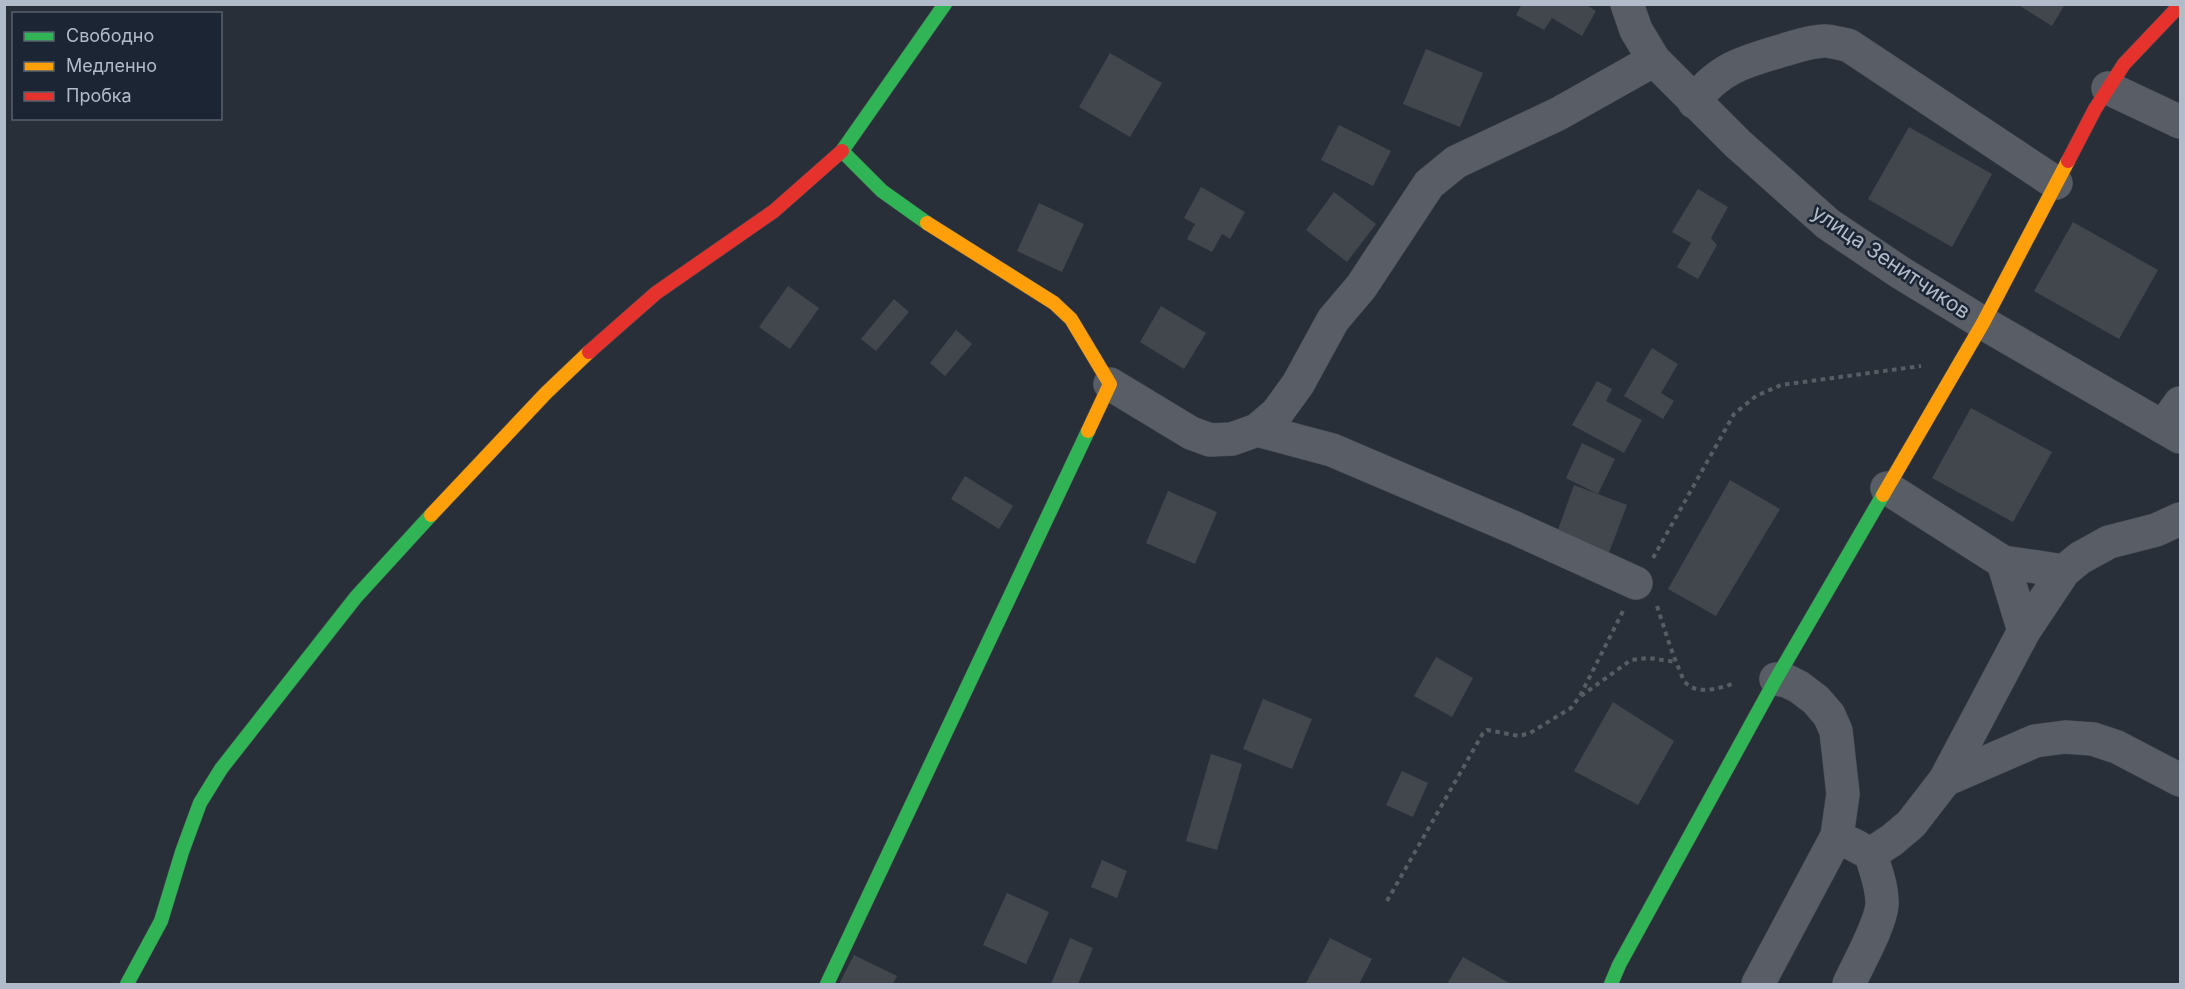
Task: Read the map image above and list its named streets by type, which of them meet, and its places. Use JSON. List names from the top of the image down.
{
  "streets": {
    "street": ["улица Зенитчиков"]
  },
  "legend": ["Свободно", "Медленно", "Пробка"]
}
